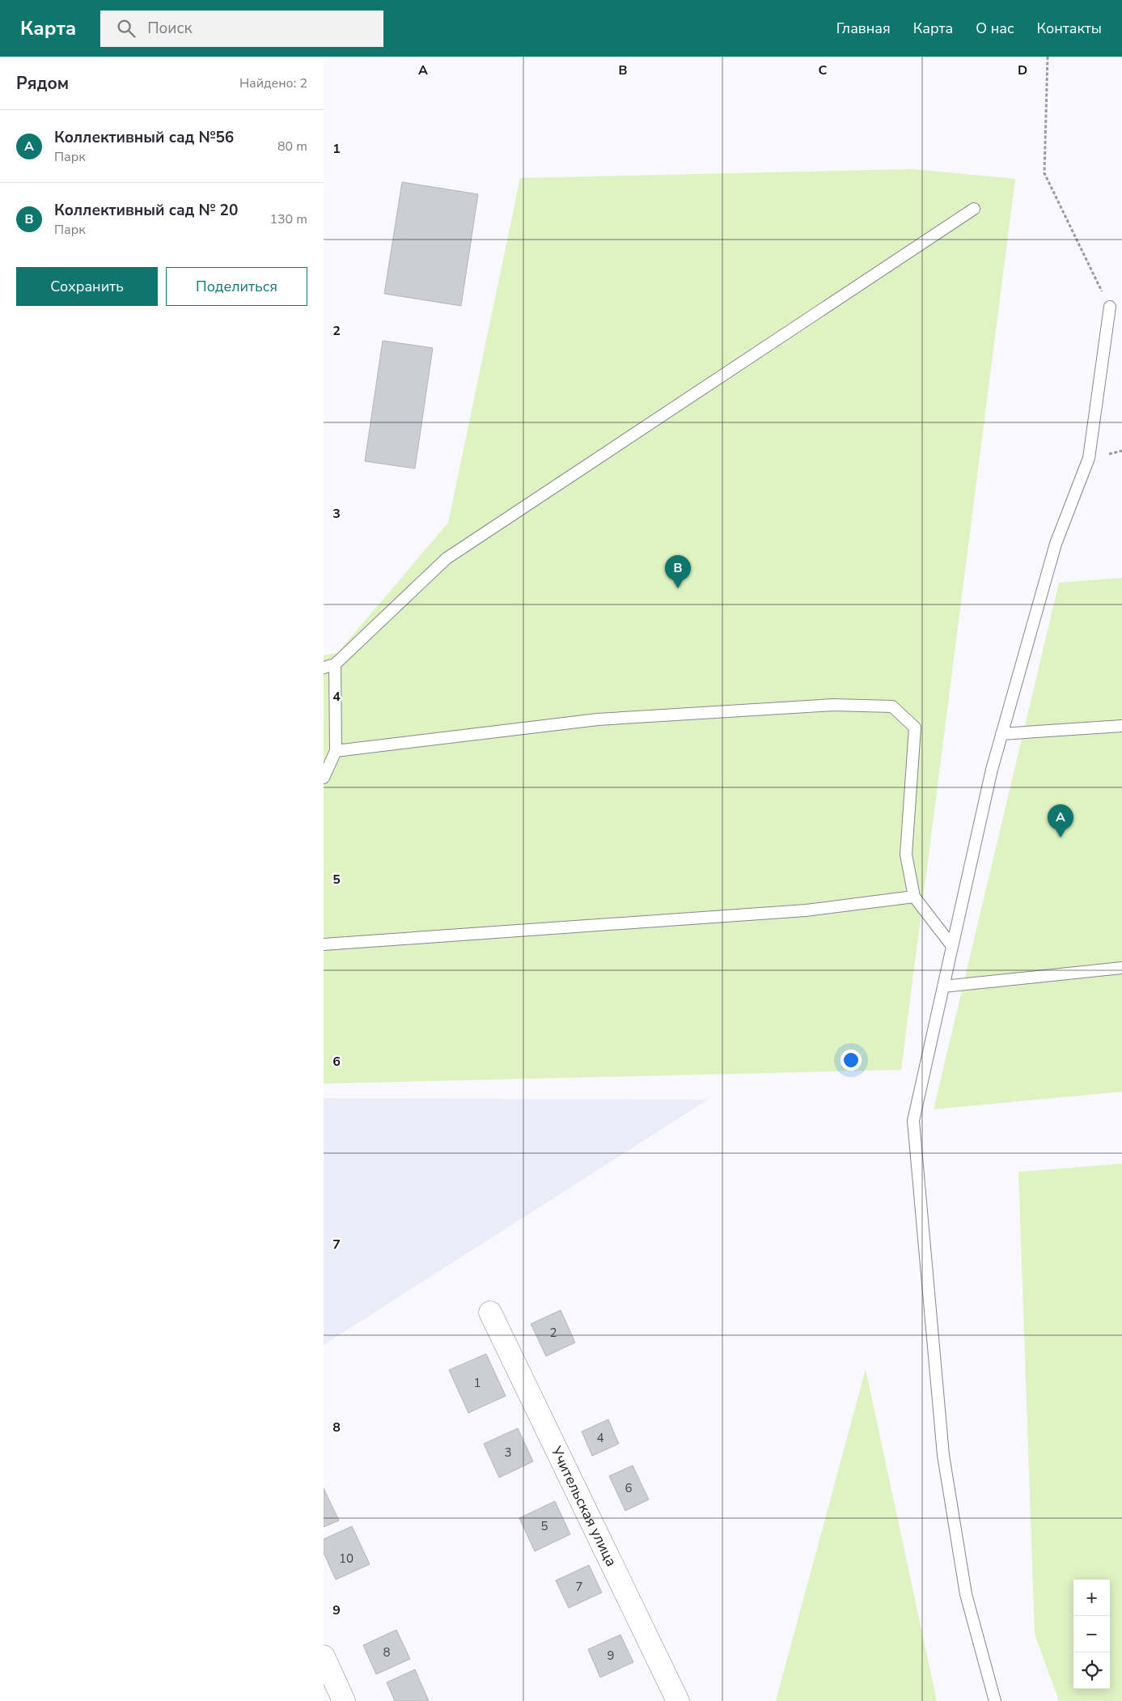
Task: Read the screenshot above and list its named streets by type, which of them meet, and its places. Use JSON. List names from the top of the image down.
{
  "streets": {
    "street": ["Учительская улица"]
  },
  "house_numbers": [
    "2",
    "1",
    "4",
    "3",
    "6",
    "5",
    "10",
    "7",
    "8",
    "9"
  ],
  "page": {
    "header": "Карта",
    "search": "Поиск",
    "nav": [
      "Главная",
      "Карта",
      "О нас",
      "Контакты"
    ],
    "heading": ["Рядом", "Найдено: 2"],
    "list": [
      {
        "mark": "A",
        "name": "Коллективный сад №56",
        "note": "Парк",
        "value": "80 m"
      },
      {
        "mark": "B",
        "name": "Коллективный сад № 20",
        "note": "Парк",
        "value": "130 m"
      }
    ],
    "buttons": ["Сохранить", "Поделиться"],
    "pins": ["B", "A"],
    "map_buttons": ["+", "−"]
  },
  "grid": {
    "columns": [
      "A",
      "B",
      "C",
      "D"
    ],
    "rows": [
      "1",
      "2",
      "3",
      "4",
      "5",
      "6",
      "7",
      "8",
      "9"
    ]
  }
}
